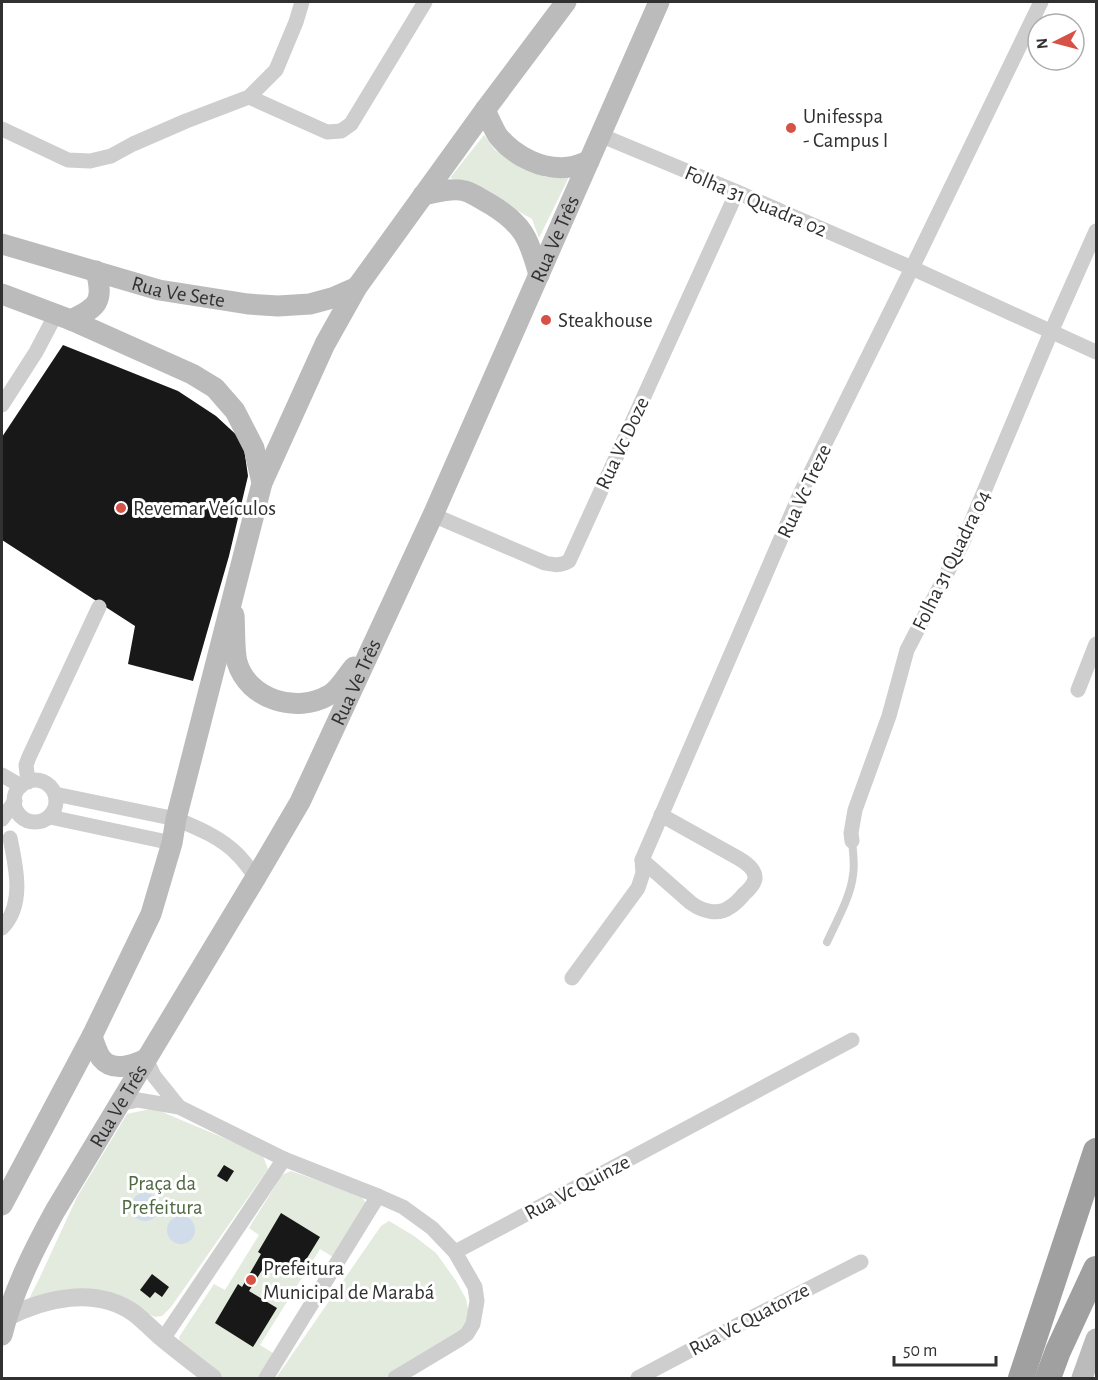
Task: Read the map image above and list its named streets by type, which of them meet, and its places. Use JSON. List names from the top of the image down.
{
  "streets": {
    "main road": ["Rua Ve Três", "Rua Ve Sete"],
    "street": [
      "Folha 31 Quadra 02",
      "Rua Vc Doze",
      "Rua Vc Treze",
      "Folha 31 Quadra 04",
      "Rua Vc Quinze",
      "Rua Vc Quatorze"
    ]
  },
  "crossings": [
    ["Folha 31 Quadra 02", "Rua Ve Três"],
    ["Folha 31 Quadra 02", "Rua Vc Doze"],
    ["Folha 31 Quadra 02", "Rua Vc Treze"],
    ["Folha 31 Quadra 02", "Folha 31 Quadra 04"],
    ["Rua Ve Três", "Rua Vc Doze"]
  ],
  "parks": ["Praça da Prefeitura"],
  "places": [
    "Unifesspa - Campus I",
    "Steakhouse",
    "Revemar Veículos",
    "Prefeitura Municipal de Marabá"
  ],
  "scale_bar": "50 m",
  "north": "left"
}
